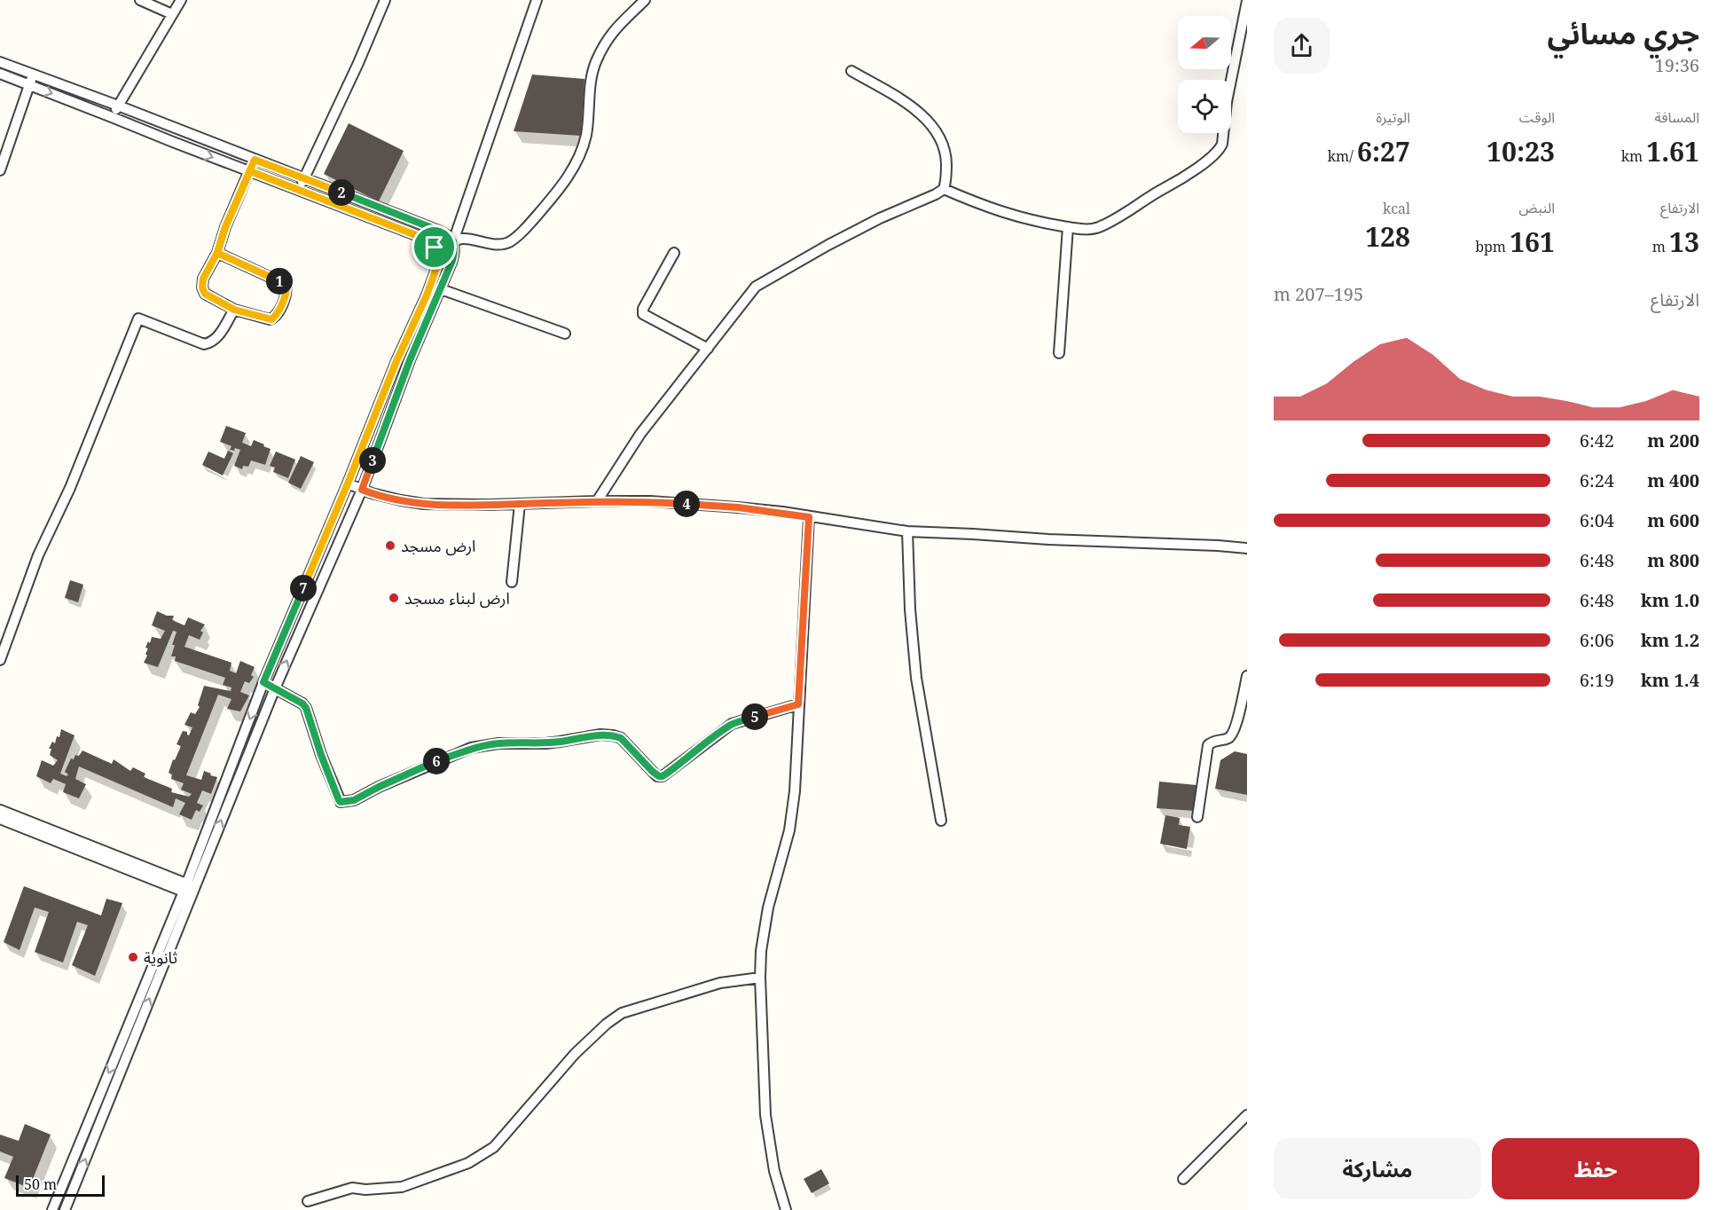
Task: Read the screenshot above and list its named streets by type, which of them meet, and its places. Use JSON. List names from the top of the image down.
{
  "places": ["ارض مسجد", "ارض لبناء مسجد", "ثانوية"],
  "scale_bar": "50 m",
  "north": "left",
  "page": {
    "heading": ["جري مسائي", "19:36"],
    "stats": [
      ["المسافة", "1.61 km"],
      ["الوقت", "10:23"],
      ["الوتيرة", "6:27 /km"],
      ["الارتفاع", "13 m"],
      ["النبض", "161 bpm"],
      ["kcal", "128"]
    ],
    "pins": [
      "2",
      "1",
      "3",
      "4",
      "7",
      "5",
      "6"
    ],
    "chart": ["الارتفاع", "195–207 m"],
    "list": [
      {
        "name": "200 m",
        "note": "6:42"
      },
      {
        "name": "400 m",
        "note": "6:24"
      },
      {
        "name": "600 m",
        "note": "6:04"
      },
      {
        "name": "800 m",
        "note": "6:48"
      },
      {
        "name": "1.0 km",
        "note": "6:48"
      },
      {
        "name": "1.2 km",
        "note": "6:06"
      },
      {
        "name": "1.4 km",
        "note": "6:19"
      }
    ],
    "buttons": ["حفظ", "مشاركة"],
    "scale": "50 m"
  }
}
